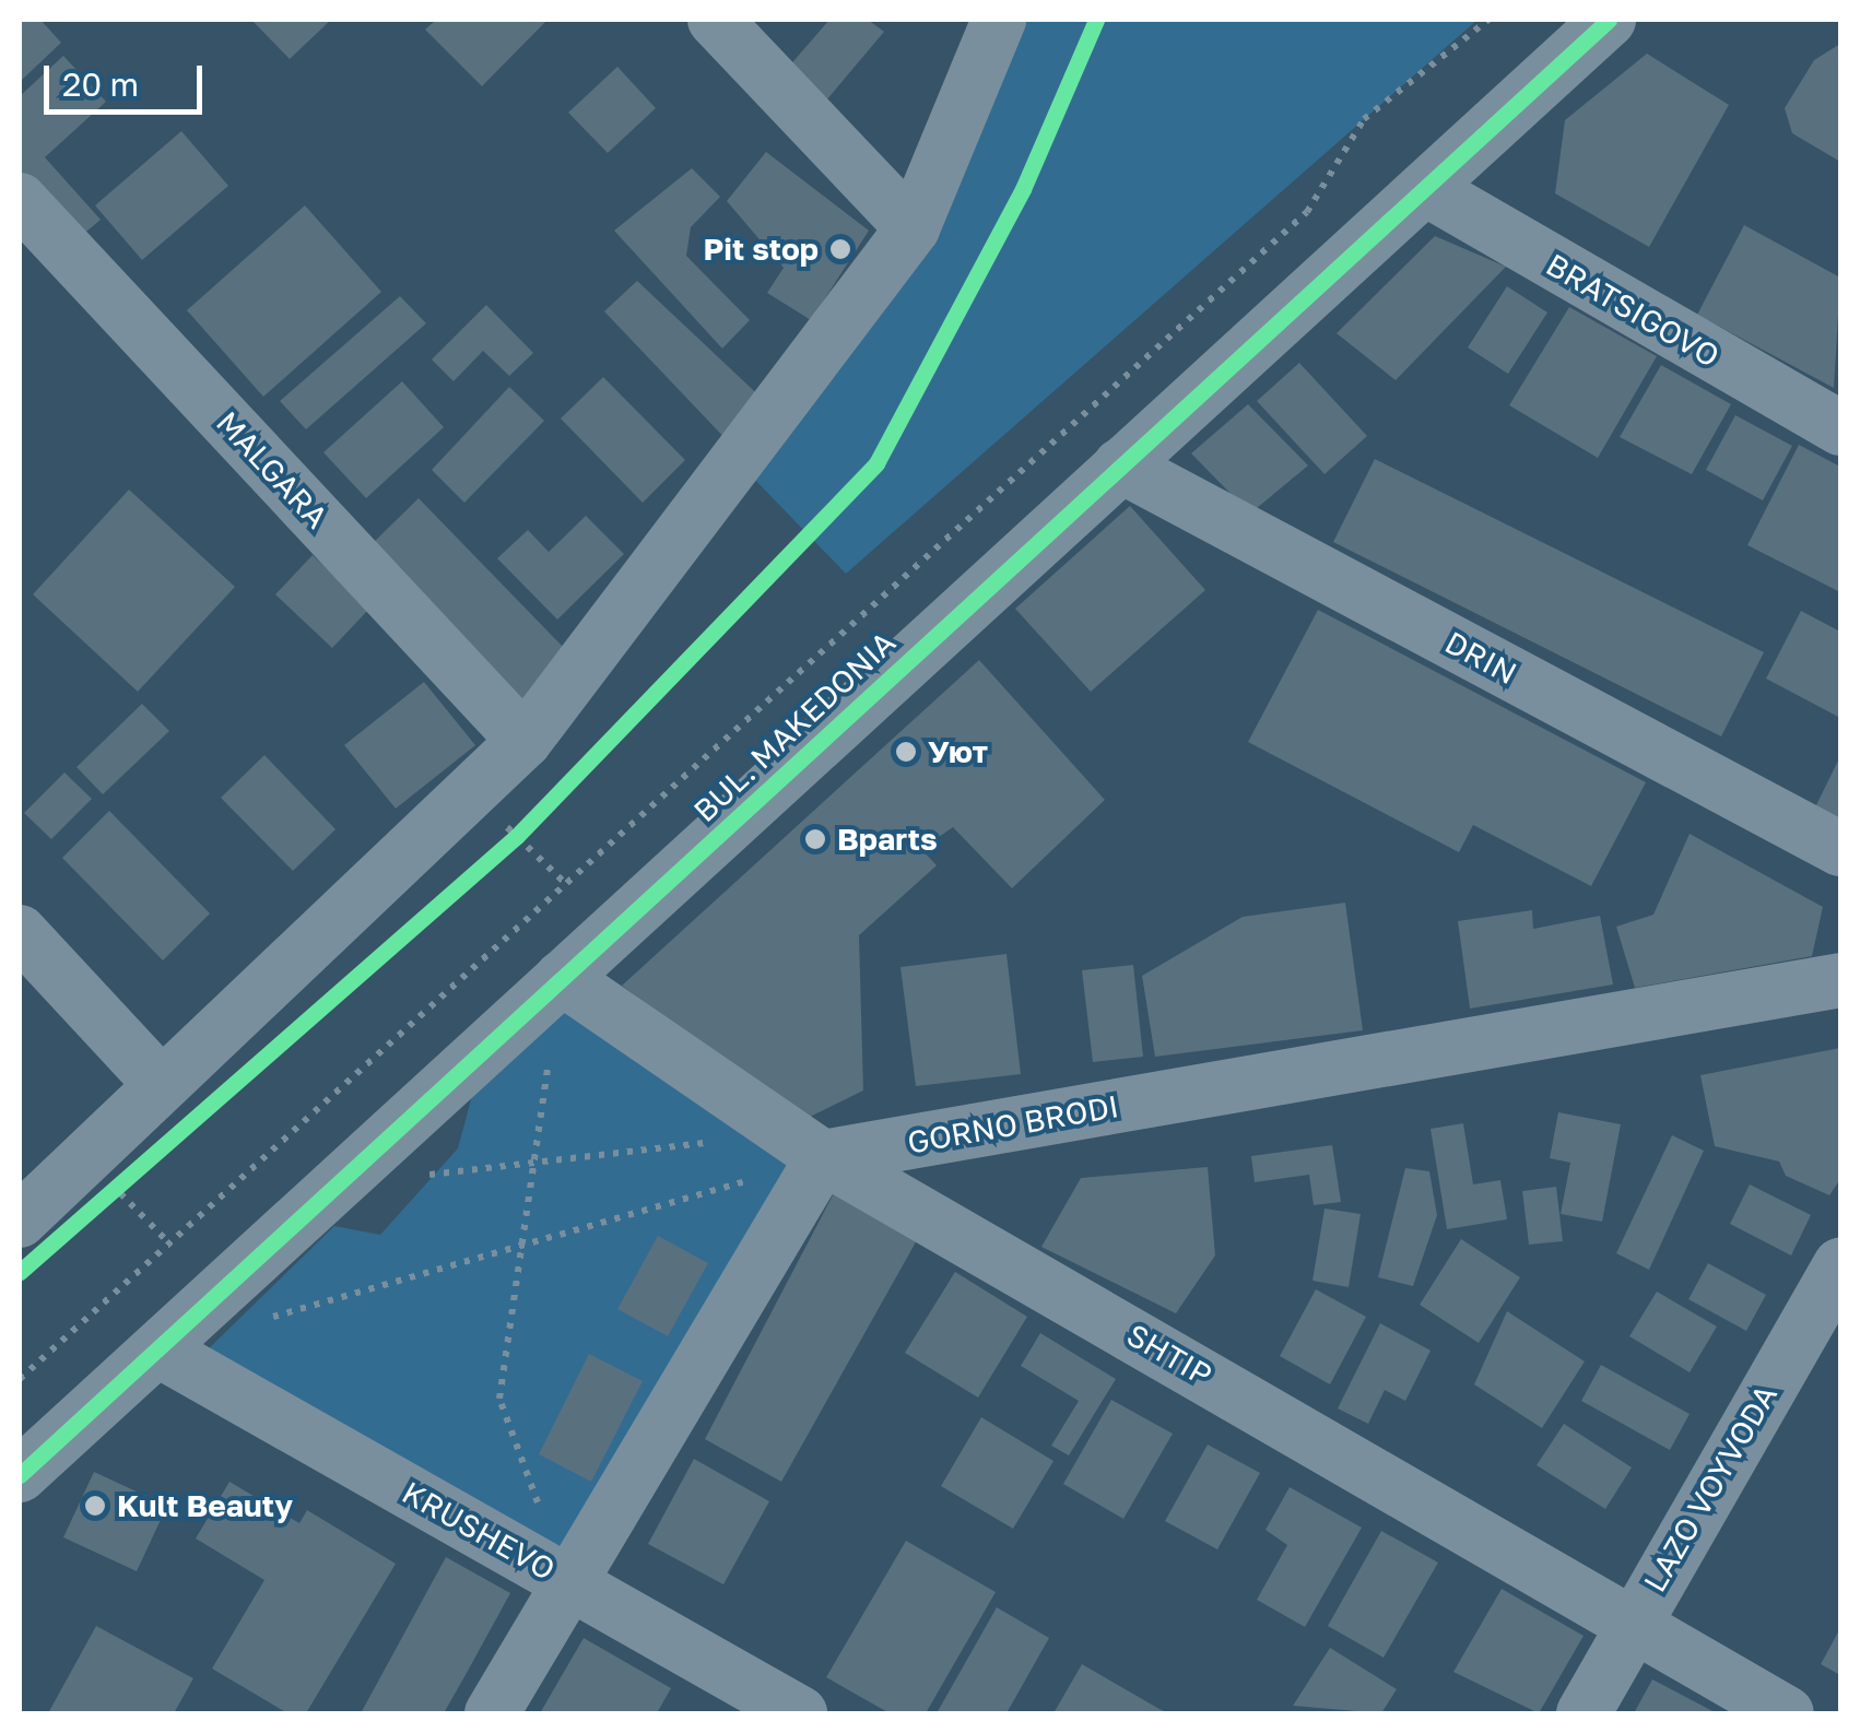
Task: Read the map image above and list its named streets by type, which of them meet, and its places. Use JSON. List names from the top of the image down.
{
  "streets": {
    "street": [
      "BRATSIGOVO",
      "MALGARA",
      "DRIN",
      "BUL. MAKEDONIA",
      "GORNO BRODI",
      "SHTIP",
      "LAZO VOYVODA",
      "KRUSHEVO"
    ]
  },
  "crossings": [
    ["BRATSIGOVO", "BUL. MAKEDONIA"],
    ["DRIN", "BUL. MAKEDONIA"],
    ["BUL. MAKEDONIA", "SHTIP"],
    ["BUL. MAKEDONIA", "KRUSHEVO"],
    ["GORNO BRODI", "SHTIP"],
    ["SHTIP", "LAZO VOYVODA"]
  ],
  "places": [
    "Pit stop",
    "Уют",
    "Bparts",
    "Kult Beauty"
  ],
  "scale_bar": "20 m"
}
